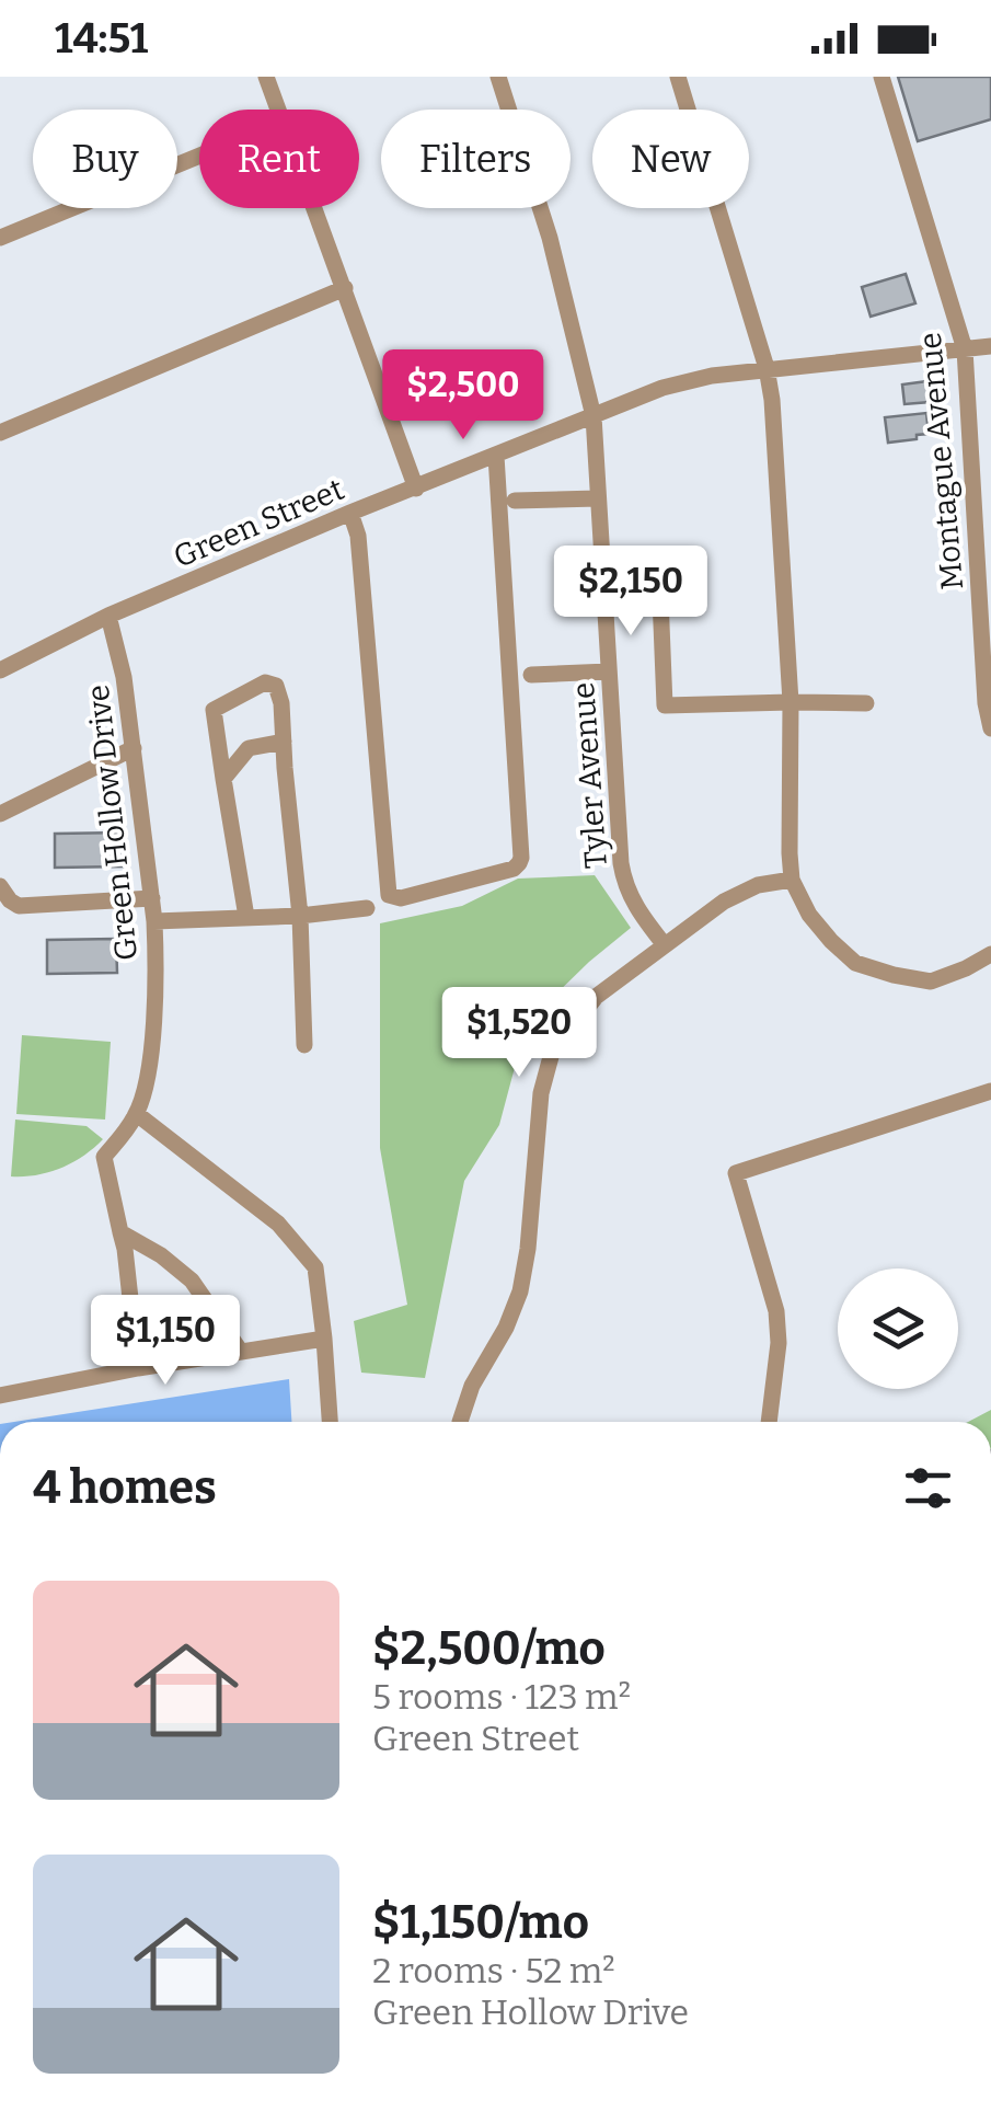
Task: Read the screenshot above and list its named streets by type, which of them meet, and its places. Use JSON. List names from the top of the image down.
{
  "streets": {
    "street": [
      "Montague Avenue",
      "Green Street",
      "Tyler Avenue",
      "Green Hollow Drive"
    ]
  },
  "crossings": [
    ["Montague Avenue", "Green Street"],
    ["Green Street", "Tyler Avenue"],
    ["Green Street", "Green Hollow Drive"]
  ],
  "page": {
    "status": "14:51",
    "chip": [
      "Buy",
      "Rent",
      "Filters",
      "New"
    ],
    "price": [
      "$2,500",
      "$2,150",
      "$1,520",
      "$1,150"
    ],
    "heading": "4 homes",
    "list": [
      {
        "name": "$2,500/mo",
        "note": "5 rooms · 123 m² · Green Street"
      },
      {
        "name": "$1,150/mo",
        "note": "2 rooms · 52 m² · Green Hollow Drive"
      }
    ]
  }
}
